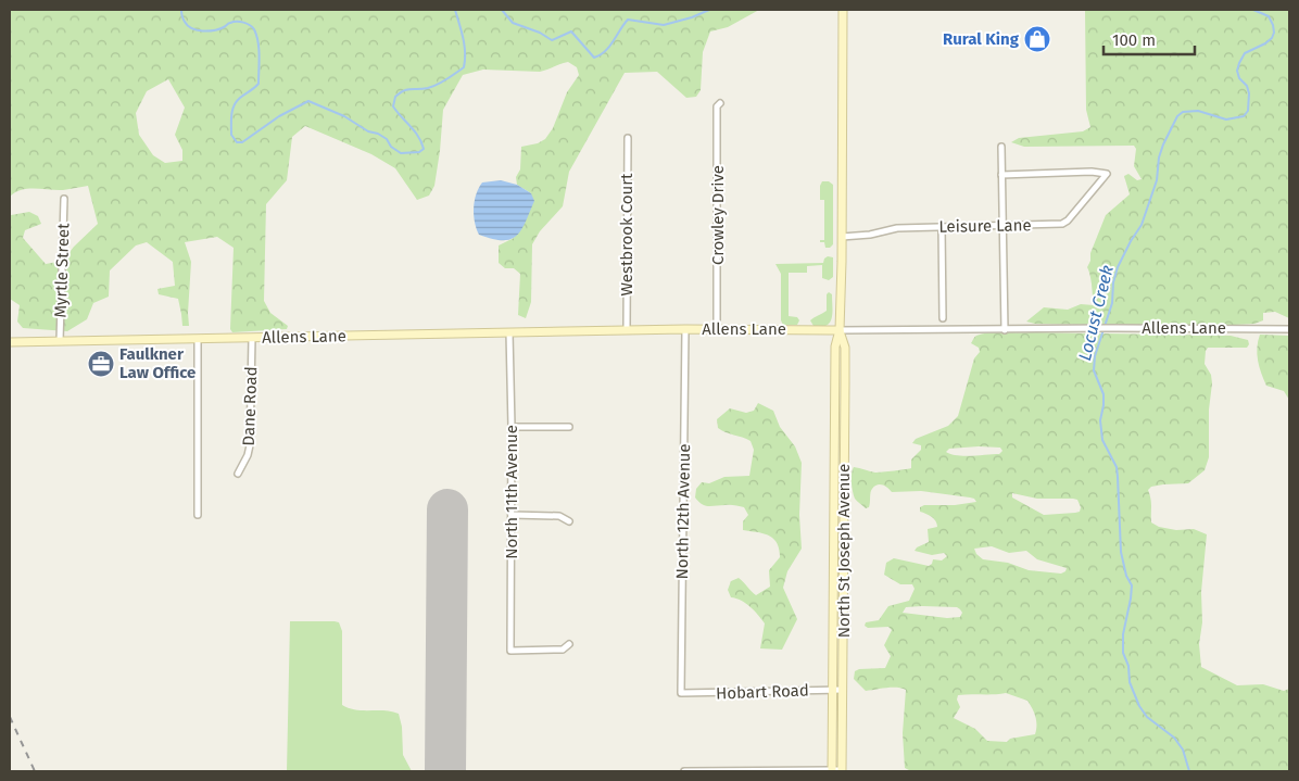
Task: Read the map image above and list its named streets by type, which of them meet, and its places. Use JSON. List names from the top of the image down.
{
  "streets": {
    "main road": ["Allens Lane", "North St Joseph Avenue"],
    "street": [
      "Crowley Drive",
      "Leisure Lane",
      "Westbrook Court",
      "Myrtle Street",
      "Dane Road",
      "North 11th Avenue",
      "North 12th Avenue",
      "Hobart Road"
    ]
  },
  "crossings": [
    ["Crowley Drive", "Allens Lane"],
    ["Leisure Lane", "North St Joseph Avenue"],
    ["Westbrook Court", "Allens Lane"],
    ["Myrtle Street", "Allens Lane"],
    ["Allens Lane", "Dane Road"],
    ["Allens Lane", "North 11th Avenue"],
    ["Allens Lane", "North 12th Avenue"],
    ["Allens Lane", "North St Joseph Avenue"],
    ["North 12th Avenue", "Hobart Road"],
    ["North St Joseph Avenue", "Hobart Road"]
  ],
  "water": ["Locust Creek"],
  "places": {
    "shop": ["Rural King"],
    "office": ["Faulkner Law Office"]
  },
  "scale_bar": "100 m"
}
